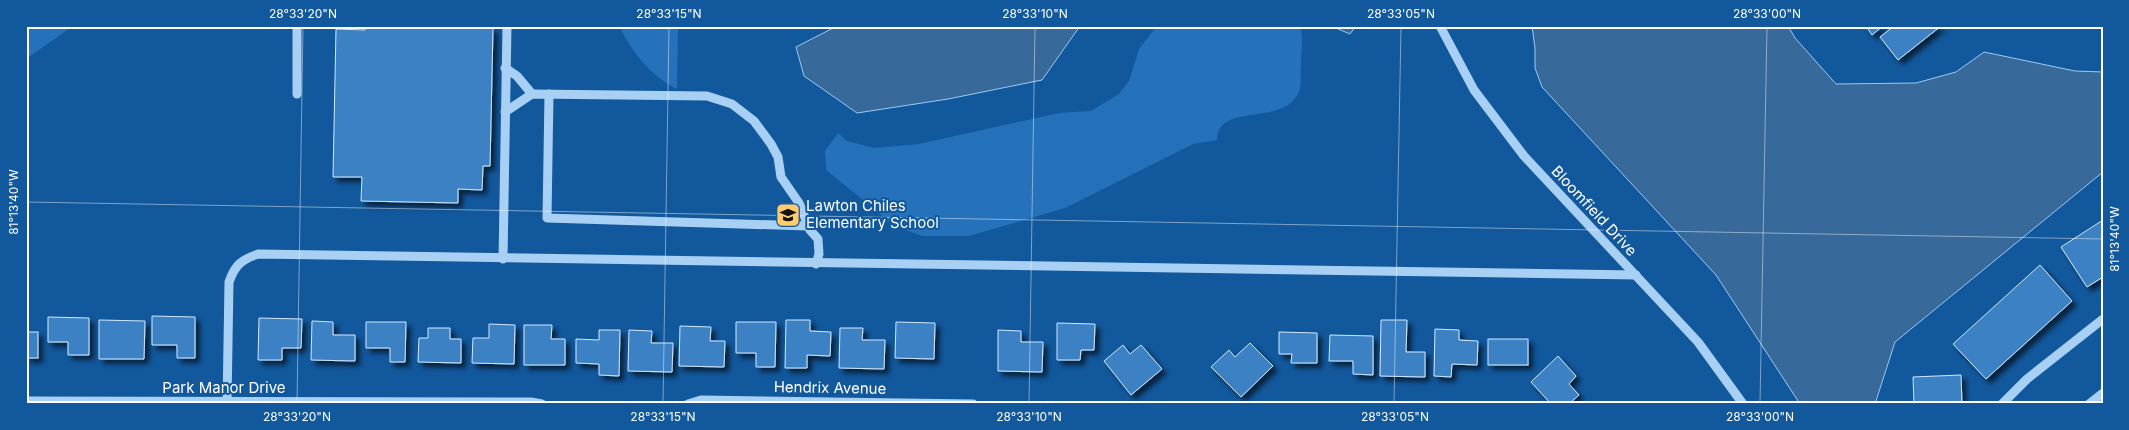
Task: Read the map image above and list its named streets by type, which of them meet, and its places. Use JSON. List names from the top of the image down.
{
  "streets": {
    "street": ["Bloomfield Drive", "Park Manor Drive", "Hendrix Avenue"]
  },
  "places": {
    "school or university": ["Lawton Chiles Elementary School"]
  },
  "coordinates": [
    "28°33'20\"N",
    "28°33'15\"N",
    "28°33'10\"N",
    "28°33'05\"N",
    "28°33'00\"N",
    "81°13'40\"W"
  ]
}
